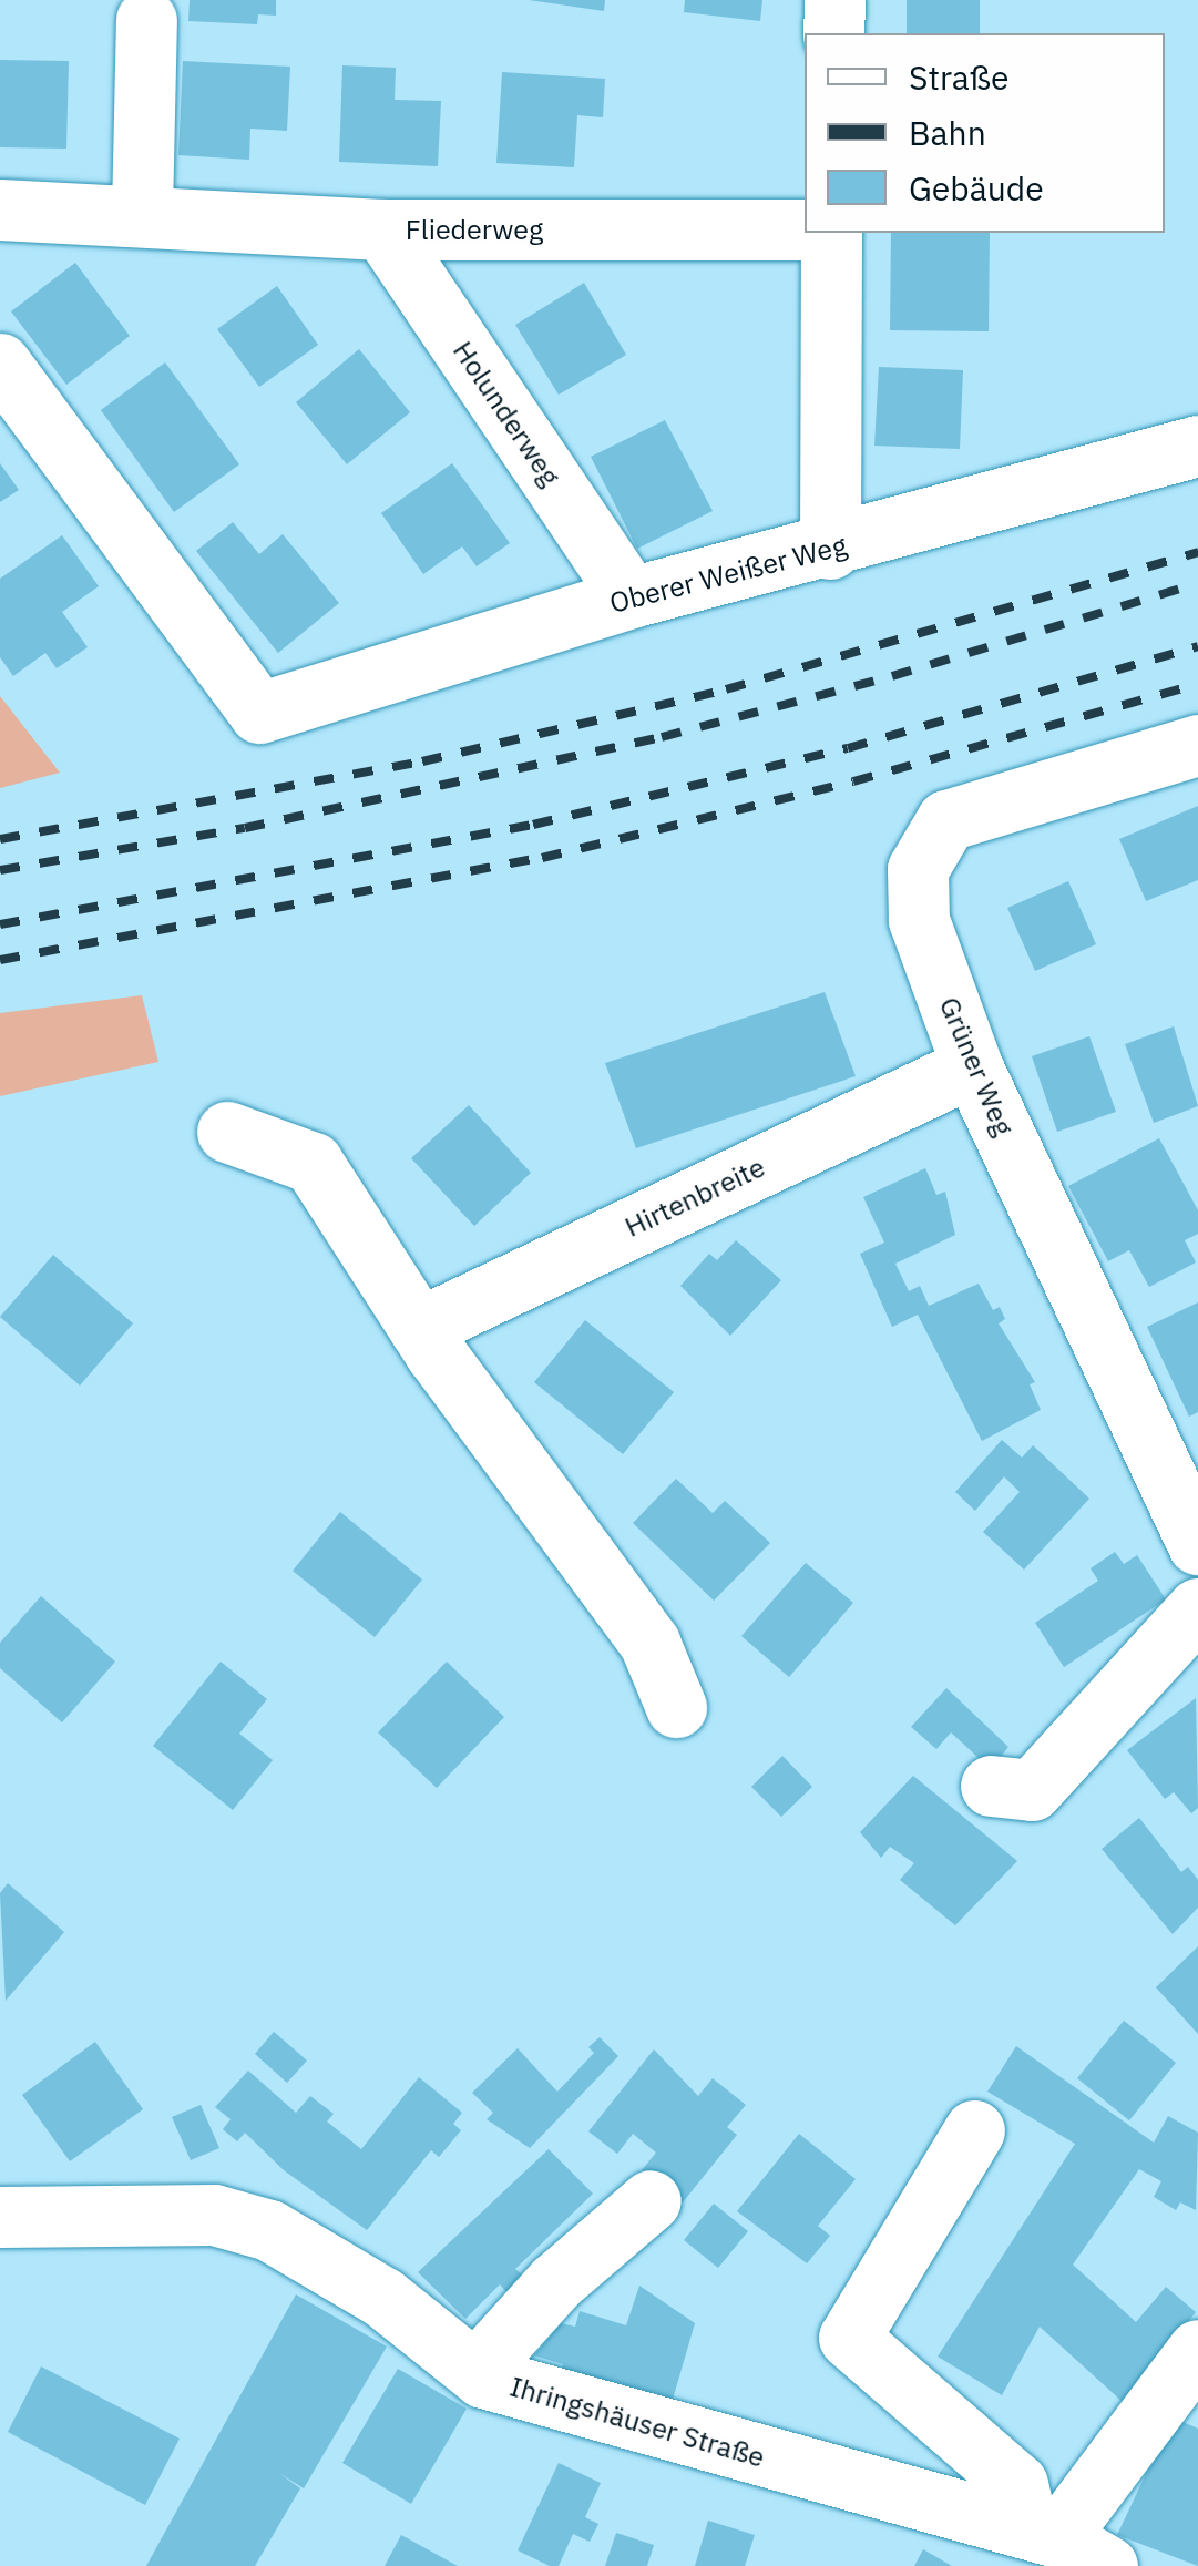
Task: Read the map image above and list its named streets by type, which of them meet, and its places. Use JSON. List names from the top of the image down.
{
  "streets": {
    "street": [
      "Fliederweg",
      "Holunderweg",
      "Oberer Weißer Weg",
      "Grüner Weg",
      "Hirtenbreite",
      "Ihringshäuser Straße"
    ]
  },
  "crossings": [
    ["Fliederweg", "Holunderweg"],
    ["Holunderweg", "Oberer Weißer Weg"],
    ["Grüner Weg", "Hirtenbreite"]
  ],
  "legend": ["Straße", "Bahn", "Gebäude"]
}
